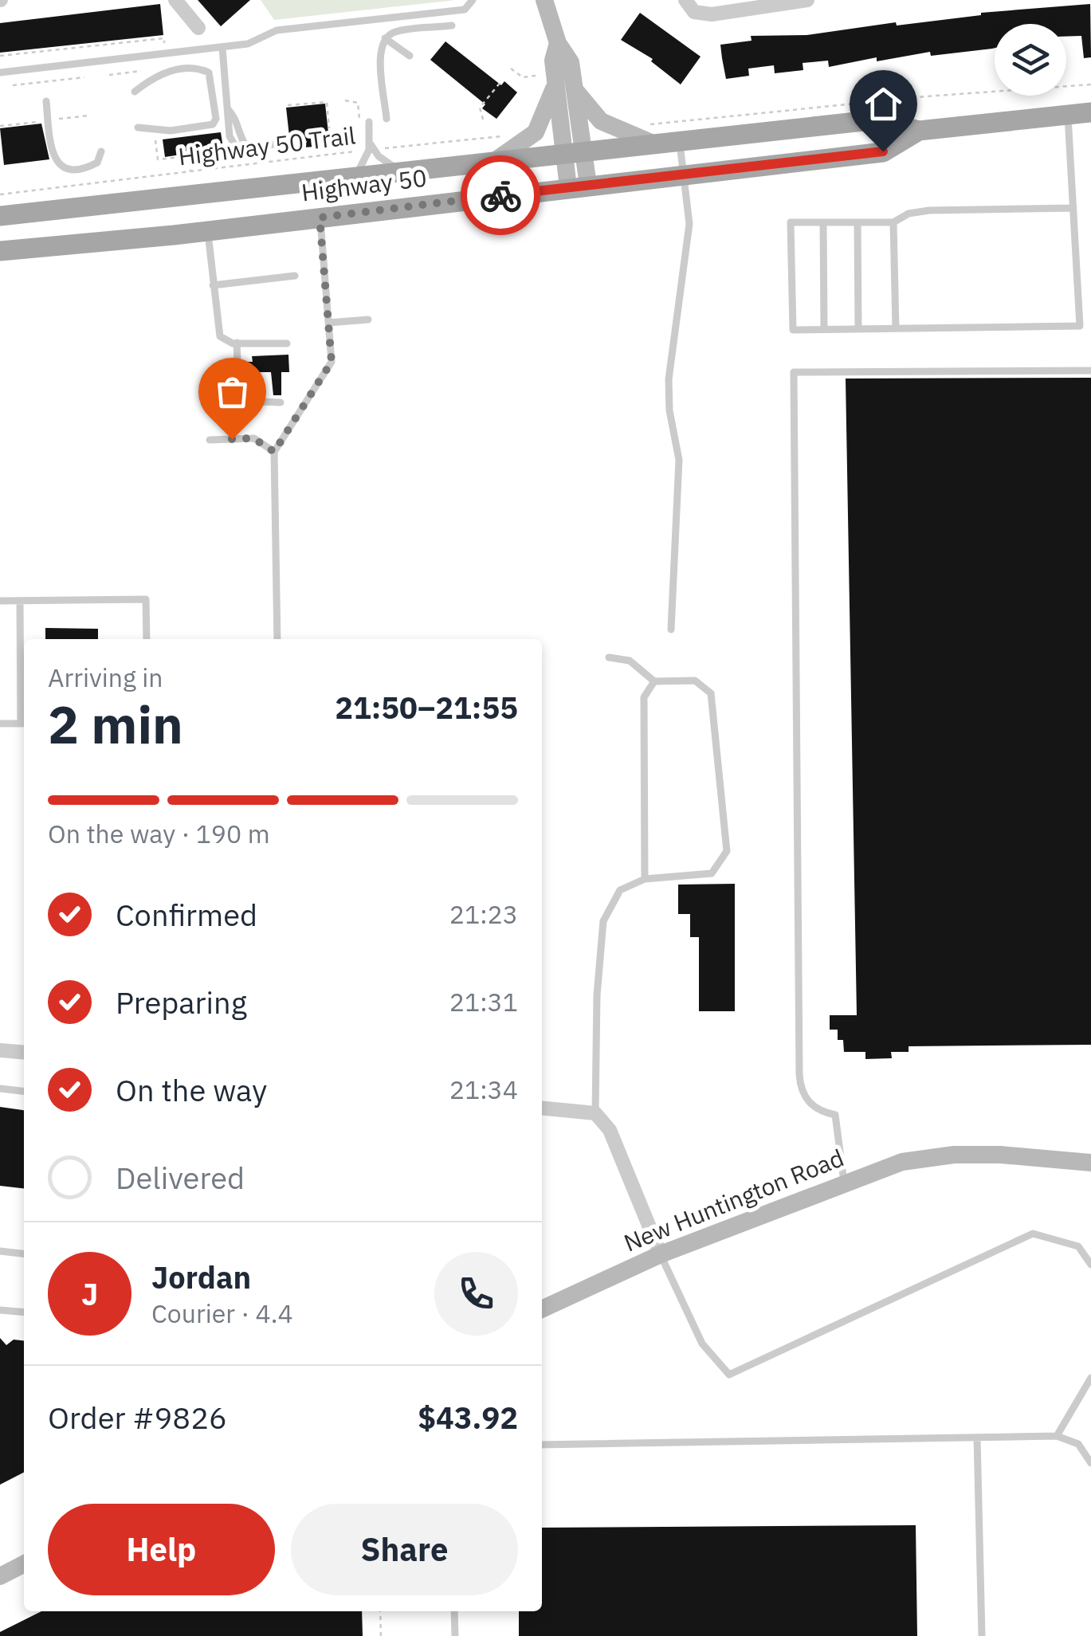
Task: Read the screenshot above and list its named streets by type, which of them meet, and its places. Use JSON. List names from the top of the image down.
{
  "streets": {
    "main road": ["Highway 50"],
    "street": ["New Huntington Road"],
    "path": ["Highway 50 Trail"]
  },
  "page": {
    "heading": ["2 min", "Arriving in", "21:50–21:55"],
    "panel": [
      "Jordan",
      "Courier · 4.4",
      "Order #9826",
      "$43.92"
    ],
    "bar": "On the way · 190 m",
    "list": [
      ["Confirmed", "21:23"],
      ["Preparing", "21:31"],
      ["On the way", "21:34"],
      "Delivered"
    ],
    "round": "J",
    "buttons": ["Help", "Share"]
  }
}
